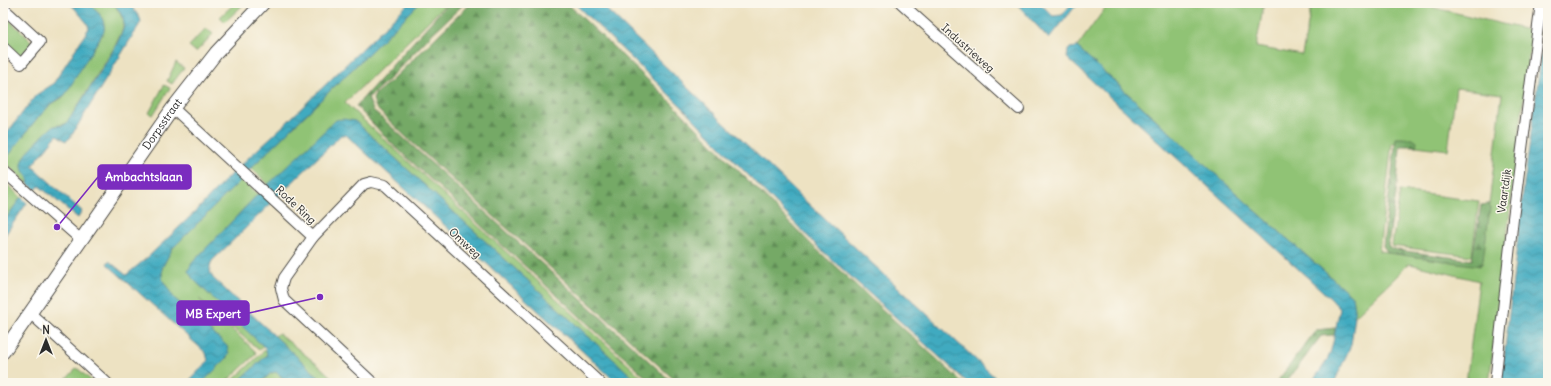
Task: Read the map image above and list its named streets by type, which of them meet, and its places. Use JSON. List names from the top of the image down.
{
  "streets": {
    "street": [
      "Industrieweg",
      "Dorpsstraat",
      "Vaartdijk",
      "Rode Ring",
      "Omweg"
    ]
  },
  "crossings": [
    ["Dorpsstraat", "Rode Ring"],
    ["Rode Ring", "Omweg"]
  ],
  "places": ["Ambachtslaan", "MB Expert"],
  "north": "top"
}
